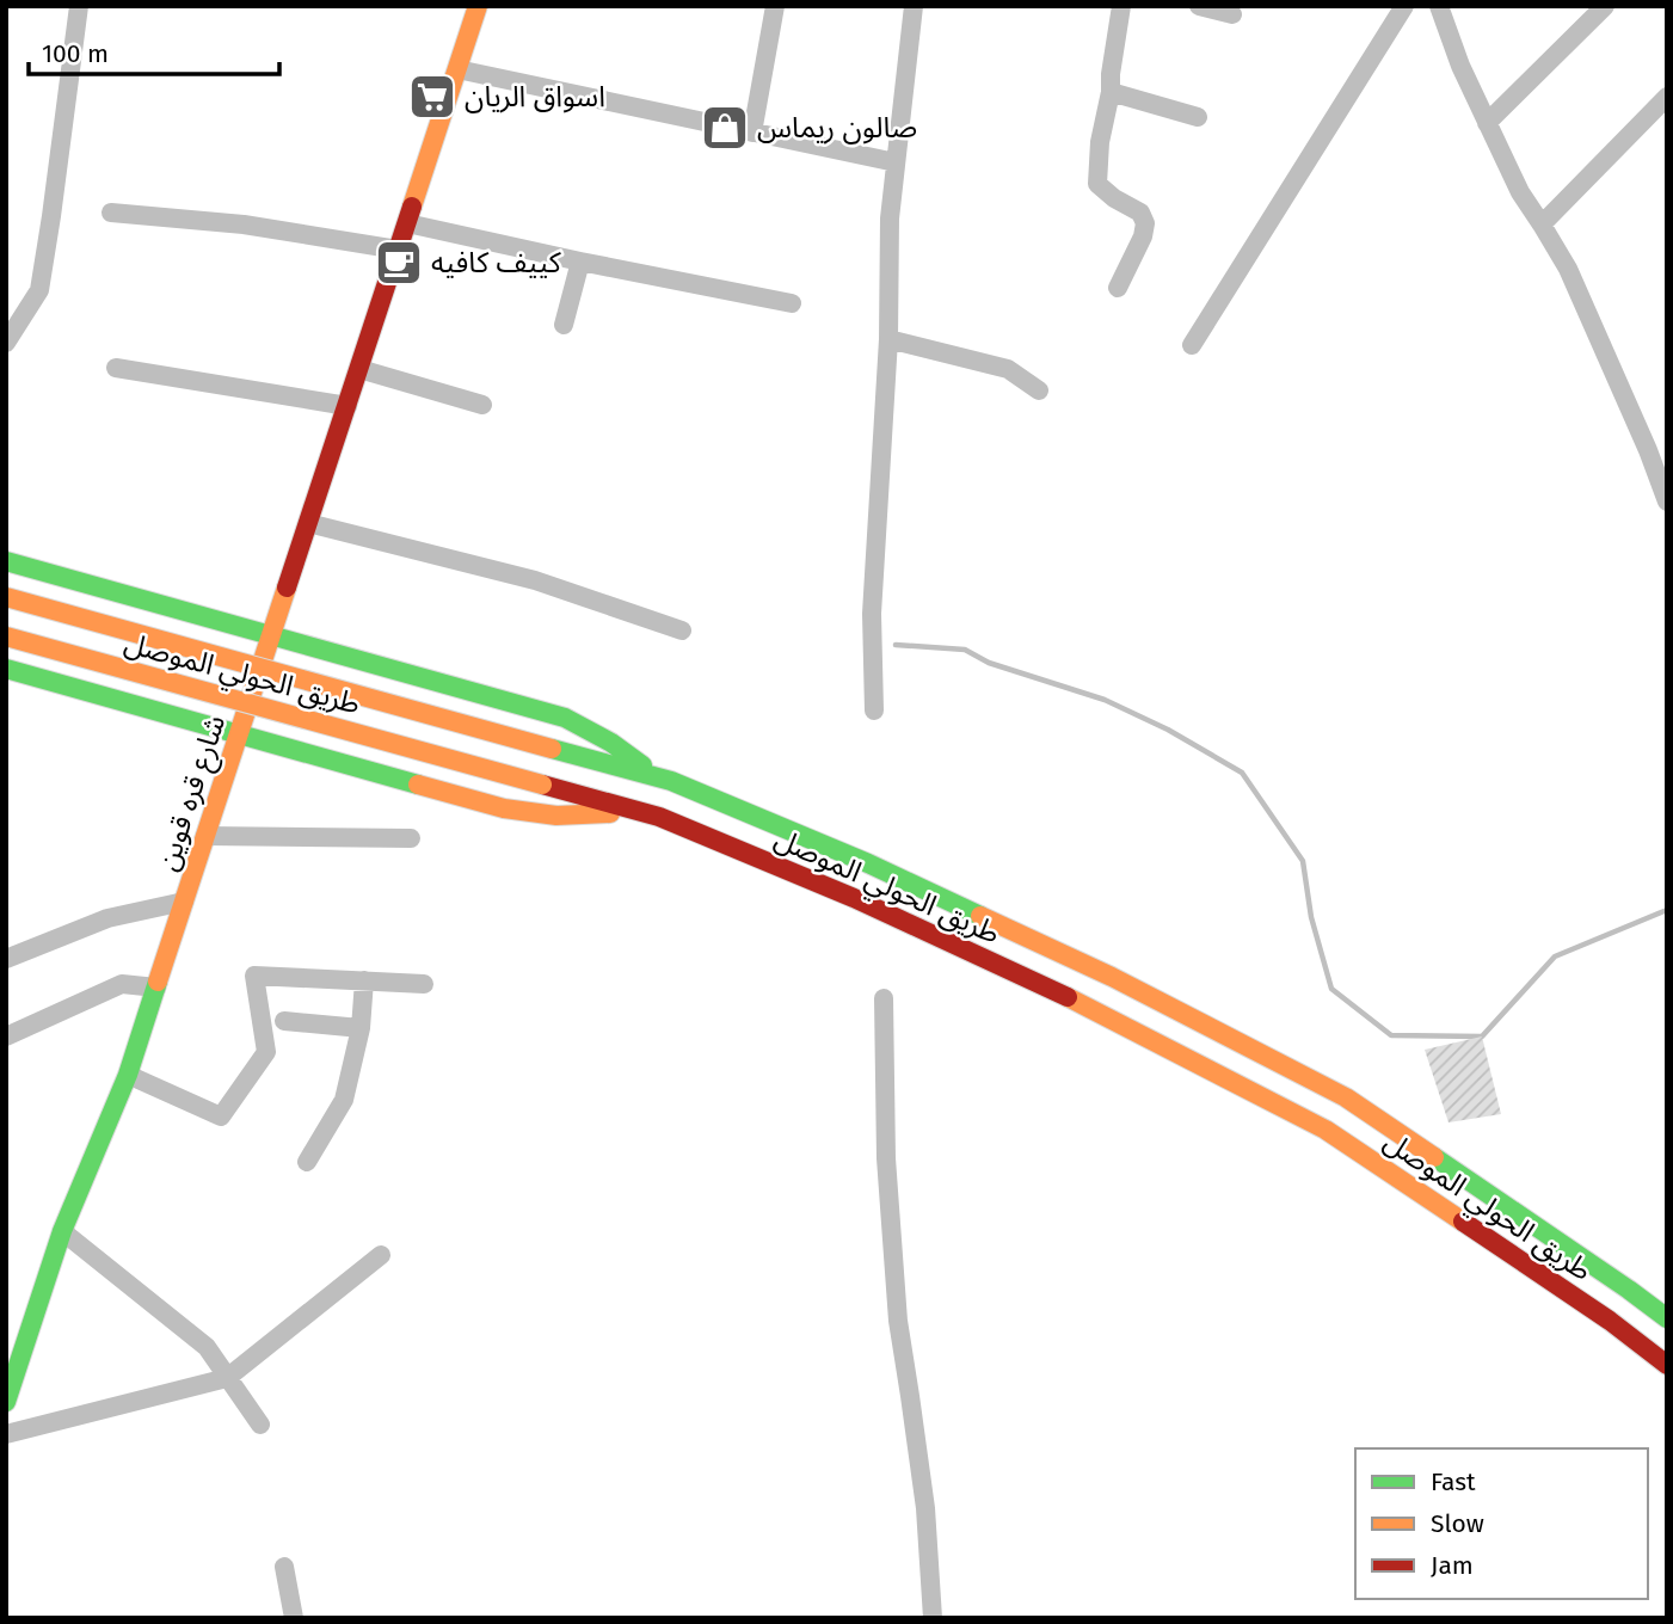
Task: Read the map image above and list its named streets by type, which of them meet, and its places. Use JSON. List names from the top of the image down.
{
  "streets": {
    "main road": ["طريق الحولي الموصل", "شارع قره قوين"]
  },
  "places": {
    "supermarket": ["اسواق الريان"],
    "shop": ["صالون ريماس"],
    "cafe": ["كييف كافيه"]
  },
  "legend": ["Fast", "Slow", "Jam"],
  "scale_bar": "100 m"
}
